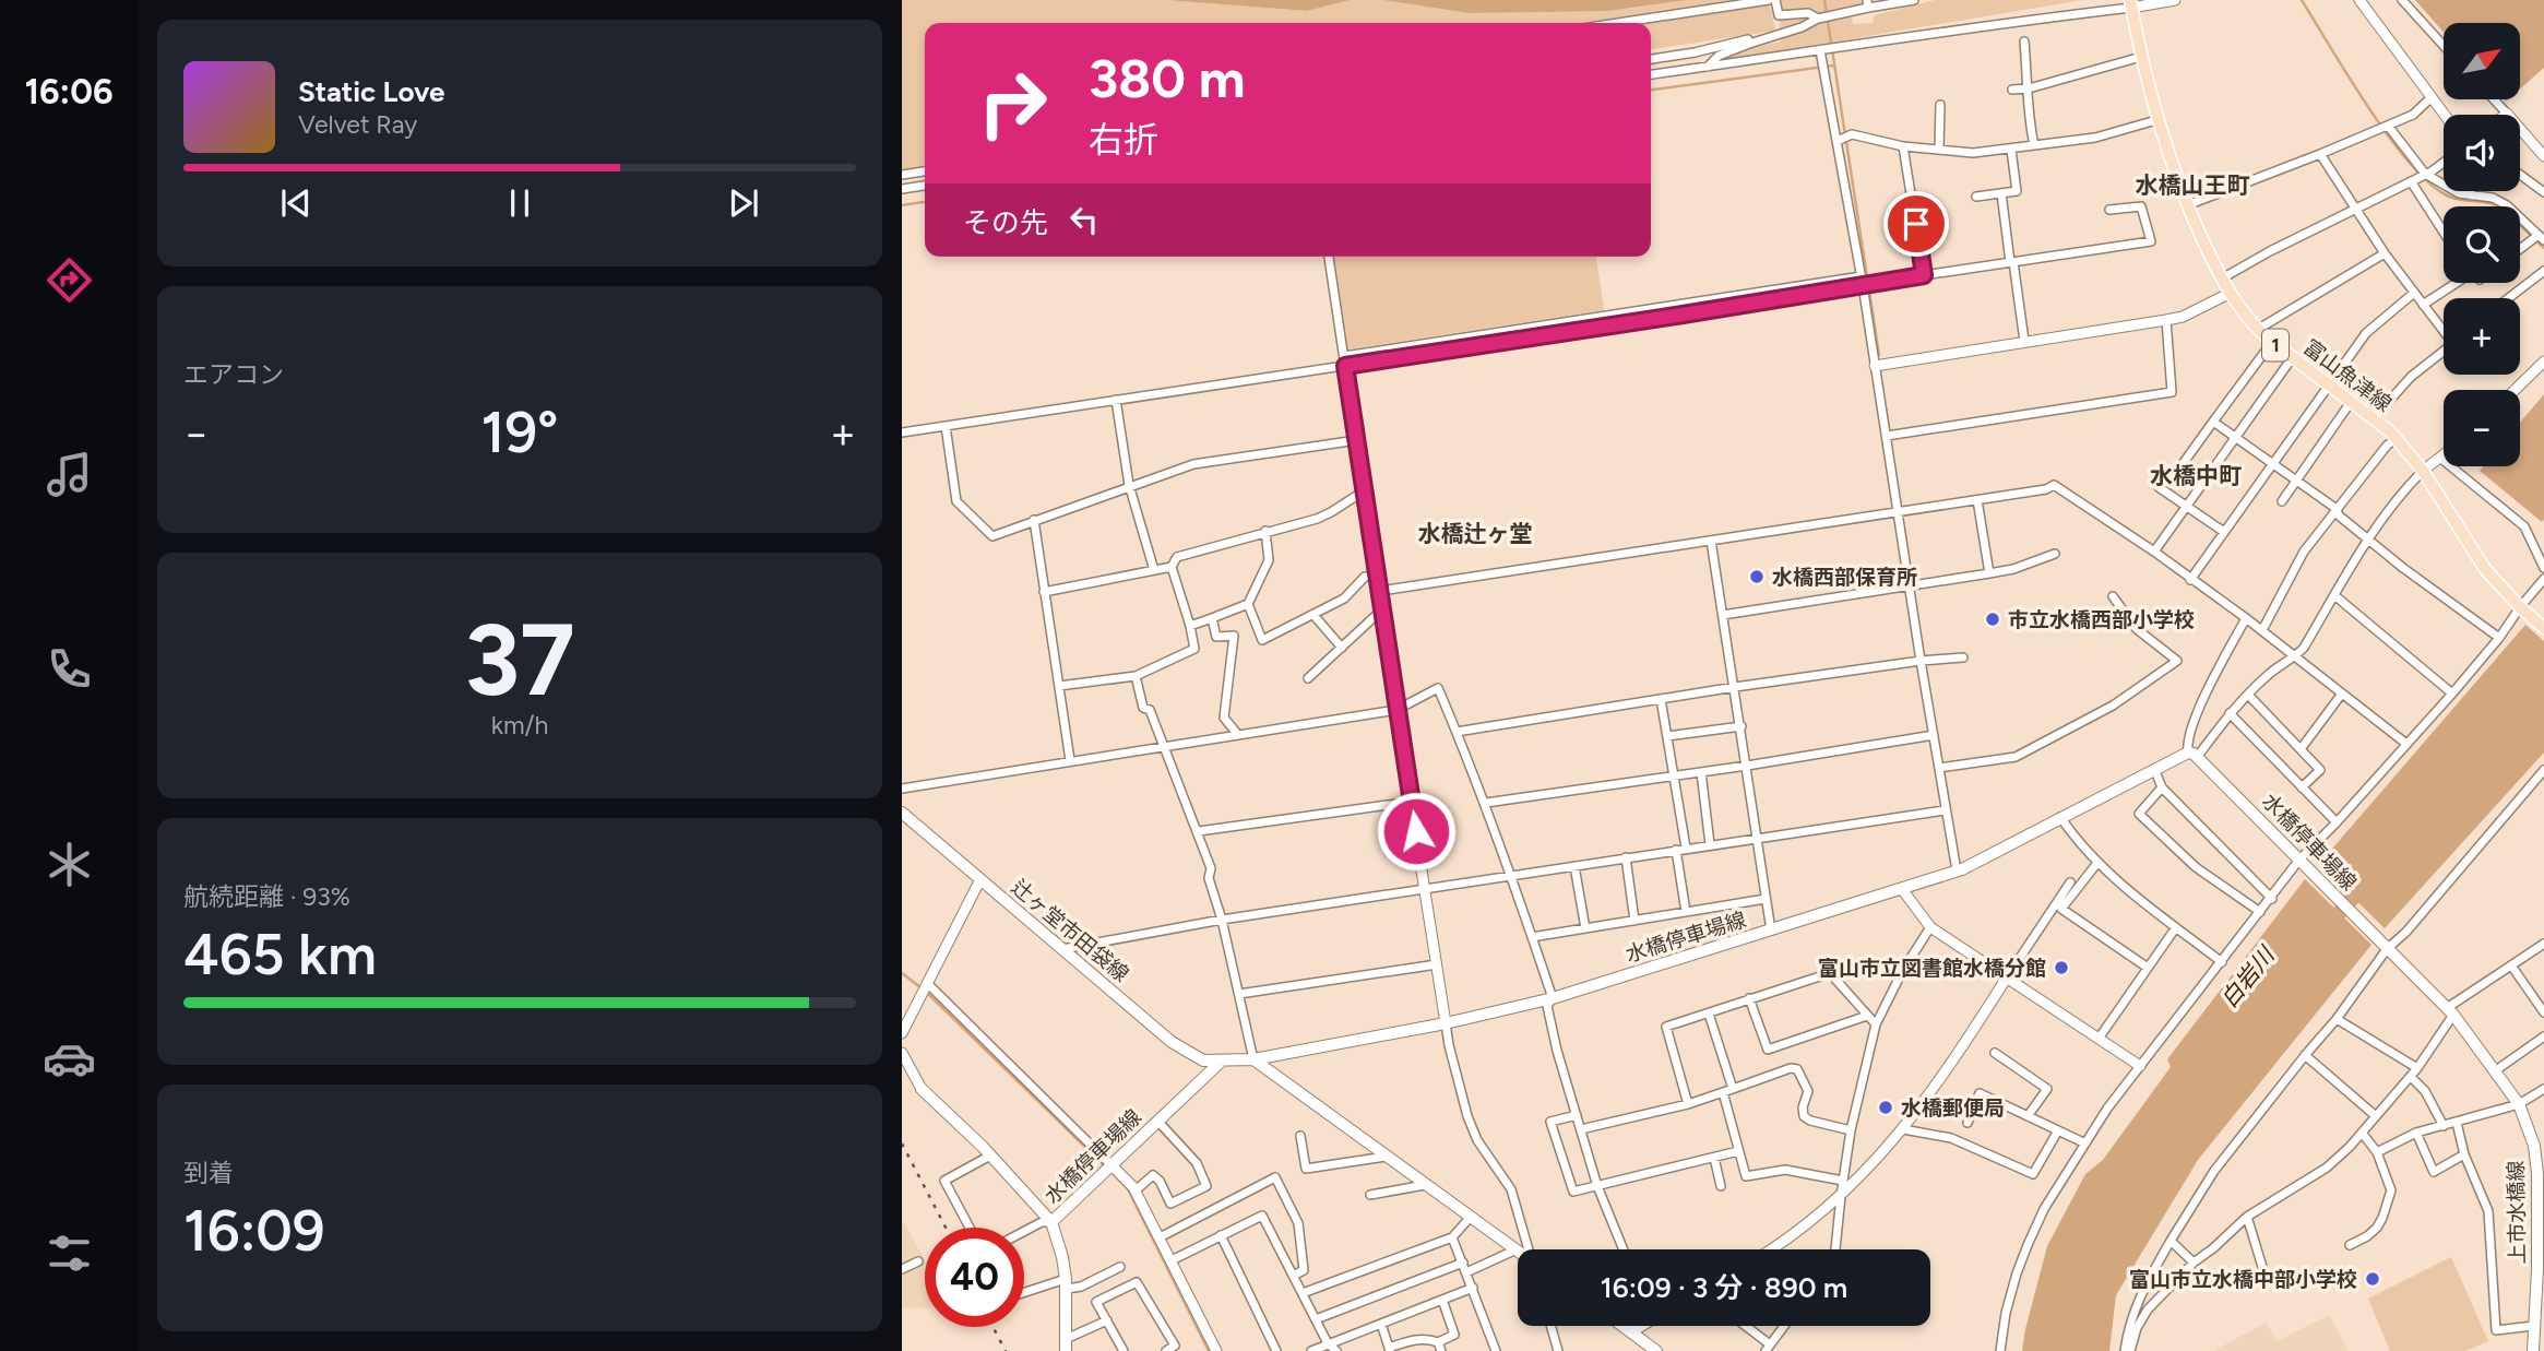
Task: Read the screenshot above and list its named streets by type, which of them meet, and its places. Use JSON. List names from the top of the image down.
{
  "streets": {
    "main road": [
      "1",
      "富山魚津線",
      "水橋停車場線",
      "辻ヶ堂市田袋線",
      "上市水橋線"
    ]
  },
  "crossings": [
    ["水橋停車場線", "辻ヶ堂市田袋線"],
    ["水橋停車場線", "上市水橋線"]
  ],
  "districts": ["水橋山王町", "水橋中町", "水橋辻ヶ堂"],
  "water": ["白岩川"],
  "places": [
    "水橋西部保育所",
    "市立水橋西部小学校",
    "富山市立図書館水橋分館",
    "水橋郵便局",
    "富山市立水橋中部小学校"
  ],
  "north": "top right",
  "page": {
    "tabs": "16:06",
    "map_buttons": ["+", "−"],
    "turn": ["380 m", "右折"],
    "song": ["Static Love", "Velvet Ray"],
    "then": "その先",
    "tile": [
      "エアコン",
      ["37", "km/h"],
      ["航続距離 · 93%", "465 km"],
      ["到着", "16:09"]
    ],
    "heat": ["−", "19°", "+"],
    "limit": "40",
    "trip": "16:09 · 3 分 · 890 m"
  }
}
